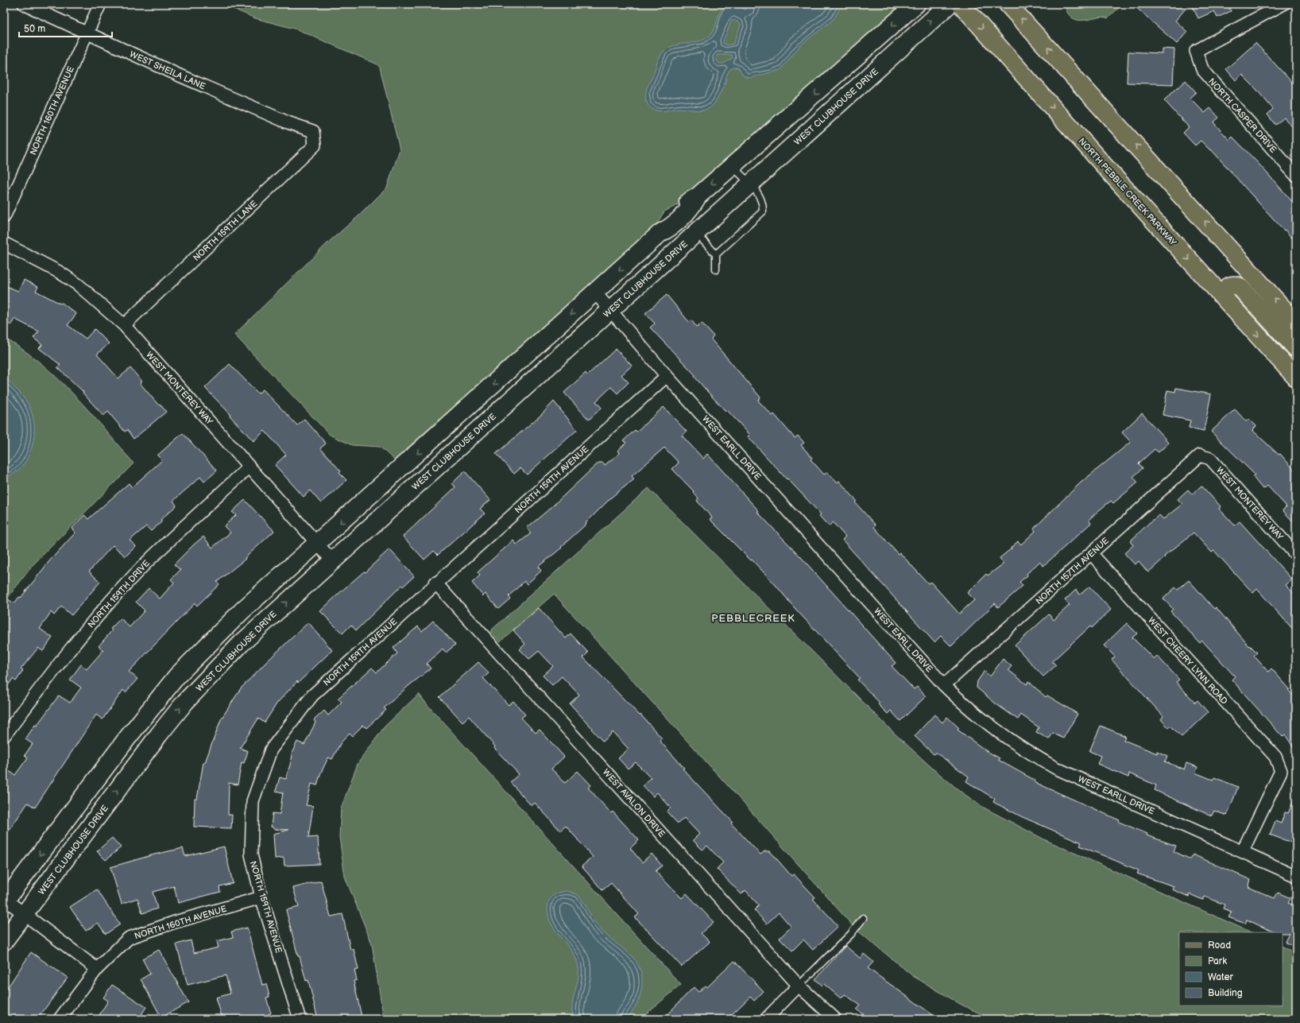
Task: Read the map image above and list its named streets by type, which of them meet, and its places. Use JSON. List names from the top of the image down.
{
  "streets": {
    "main road": ["NORTH PEBBLE CREEK PARKWAY"],
    "street": [
      "WEST SHEILA LANE",
      "WEST CLUBHOUSE DRIVE",
      "NORTH 160TH AVENUE",
      "NORTH CASPER DRIVE",
      "NORTH 159TH LANE",
      "WEST MONTEREY WAY",
      "WEST EARLL DRIVE",
      "NORTH 159TH AVENUE",
      "NORTH 157TH AVENUE",
      "NORTH 159TH DRIVE",
      "WEST CHEERY LYNN ROAD",
      "WEST AVALON DRIVE"
    ]
  },
  "crossings": [
    ["WEST SHEILA LANE", "NORTH 160TH AVENUE"],
    ["WEST SHEILA LANE", "NORTH 159TH LANE"],
    ["WEST CLUBHOUSE DRIVE", "WEST MONTEREY WAY"],
    ["WEST CLUBHOUSE DRIVE", "WEST EARLL DRIVE"],
    ["NORTH 160TH AVENUE", "NORTH 159TH AVENUE"],
    ["NORTH 159TH LANE", "WEST MONTEREY WAY"],
    ["WEST MONTEREY WAY", "NORTH 157TH AVENUE"],
    ["WEST MONTEREY WAY", "NORTH 159TH DRIVE"],
    ["WEST EARLL DRIVE", "NORTH 159TH AVENUE"],
    ["WEST EARLL DRIVE", "NORTH 157TH AVENUE"],
    ["WEST EARLL DRIVE", "WEST CHEERY LYNN ROAD"],
    ["NORTH 159TH AVENUE", "WEST AVALON DRIVE"],
    ["NORTH 157TH AVENUE", "WEST CHEERY LYNN ROAD"]
  ],
  "districts": ["PEBBLECREEK"],
  "legend": [
    "Road",
    "Park",
    "Water",
    "Building"
  ],
  "scale_bar": "50 m"
}
